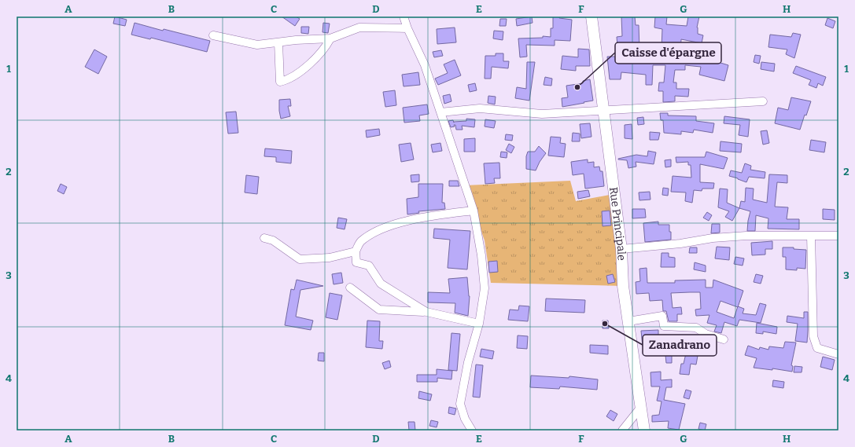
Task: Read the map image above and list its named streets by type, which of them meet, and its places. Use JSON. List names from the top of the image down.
{
  "streets": {
    "main road": ["Rue Principale"]
  },
  "places": ["Caisse d'épargne", "Zanadrano"],
  "grid": {
    "columns": [
      "A",
      "B",
      "C",
      "D",
      "E",
      "F",
      "G",
      "H"
    ],
    "rows": [
      "1",
      "2",
      "3",
      "4"
    ]
  }
}
